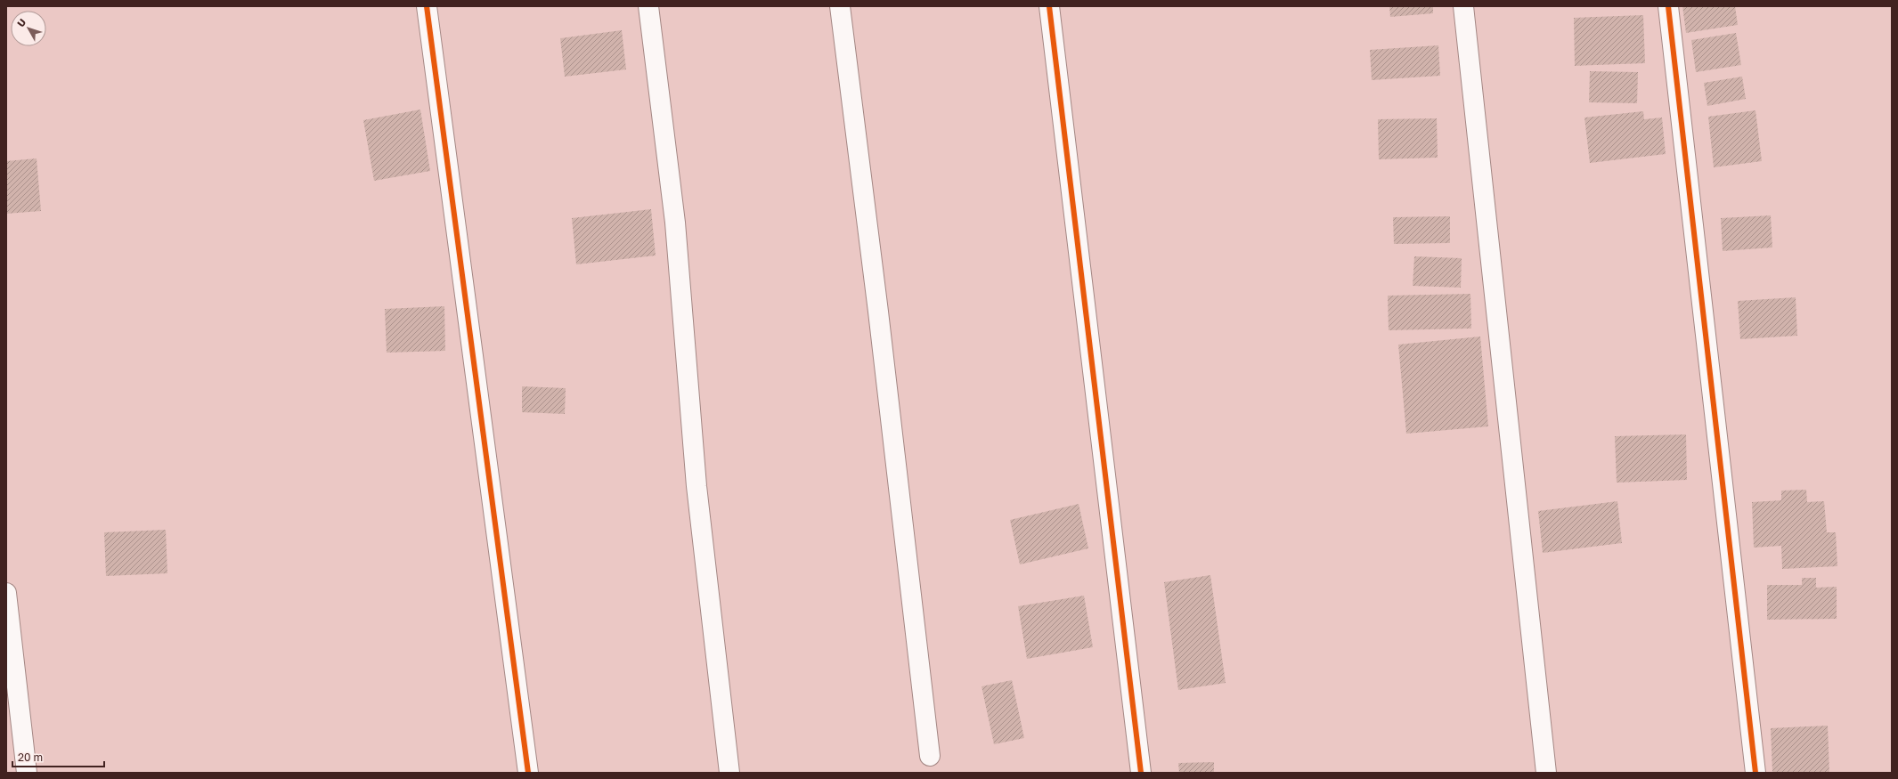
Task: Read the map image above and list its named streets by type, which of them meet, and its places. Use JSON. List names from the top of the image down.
{
  "scale_bar": "20 m",
  "north": "top left"
}
